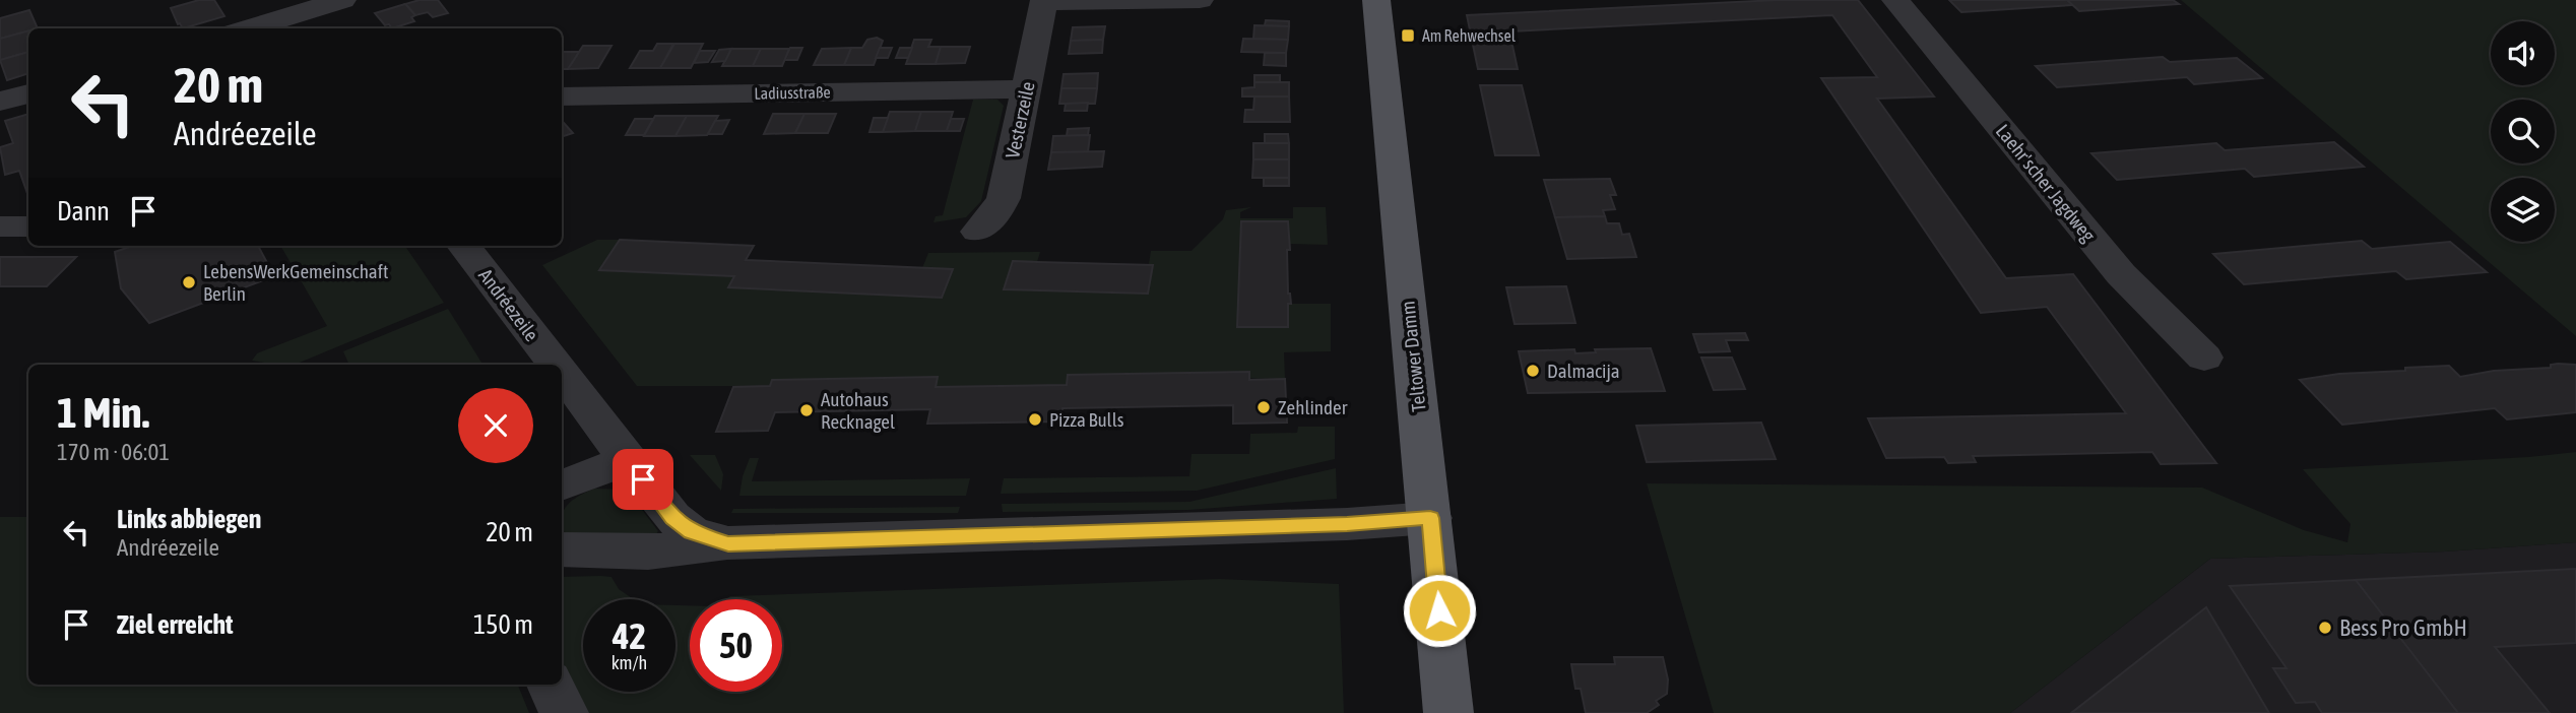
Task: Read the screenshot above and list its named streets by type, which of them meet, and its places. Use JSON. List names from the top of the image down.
{
  "streets": {
    "main road": ["Teltower Damm"],
    "street": [
      "Ladiusstraße",
      "Vesterzeile",
      "Laehr'scher Jagdweg",
      "Andréezeile"
    ]
  },
  "crossings": [
    ["Ladiusstraße", "Vesterzeile"],
    ["Andréezeile", "Teltower Damm"]
  ],
  "places": {
    "transit": ["Am Rehwechsel"],
    "other": [
      "LebensWerkGemeinschaft Berlin",
      "Dalmacija",
      "Zehlinder",
      "Autohaus Recknagel",
      "Pizza Bulls",
      "Bess Pro GmbH"
    ]
  },
  "page": {
    "turn": ["20 m", "Andréezeile"],
    "then": "Dann",
    "heading": ["1 Min.", "170 m · 06:01"],
    "list": [
      {
        "name": "Links abbiegen",
        "note": "Andréezeile",
        "value": "20 m"
      },
      {
        "name": "Ziel erreicht",
        "value": "150 m"
      }
    ],
    "speed": "42 km/h",
    "limit": "50"
  }
}
